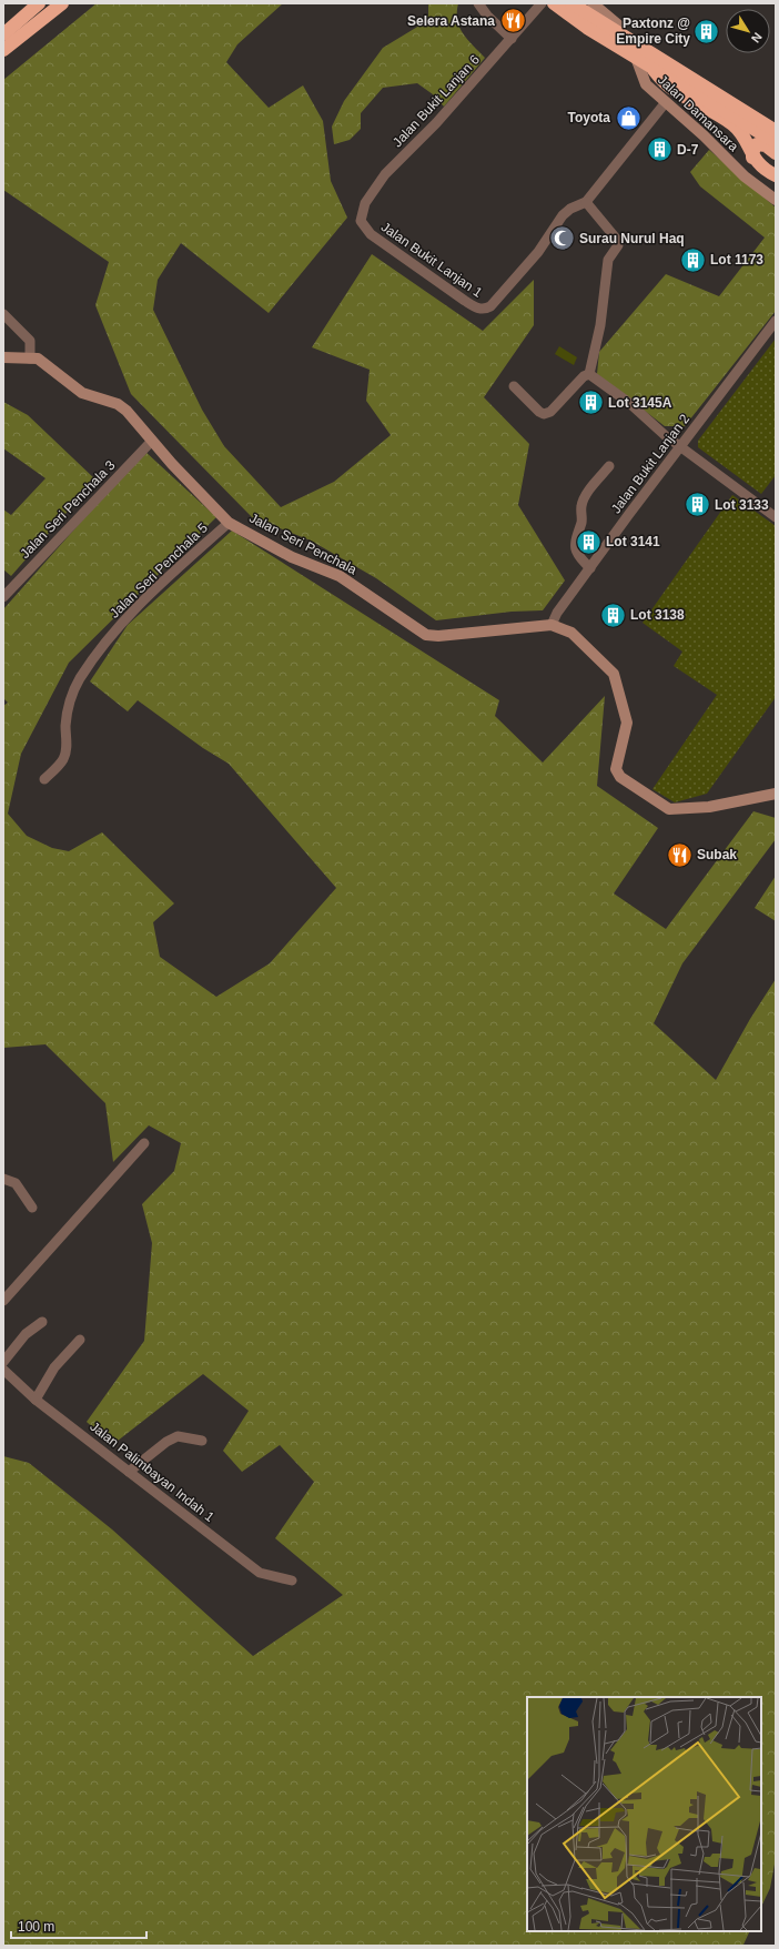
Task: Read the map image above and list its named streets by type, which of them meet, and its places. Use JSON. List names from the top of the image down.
{
  "streets": {
    "street": [
      "Jalan Bukit Lanjan 6",
      "Jalan Damansara",
      "Jalan Bukit Lanjan 1",
      "Jalan Bukit Lanjan 2",
      "Jalan Seri Penchala 3",
      "Jalan Seri Penchala",
      "Jalan Seri Penchala 5",
      "Jalan Palimbayan Indah 1"
    ]
  },
  "crossings": [
    ["Jalan Bukit Lanjan 6", "Jalan Bukit Lanjan 1"],
    ["Jalan Bukit Lanjan 2", "Jalan Seri Penchala"],
    ["Jalan Seri Penchala 3", "Jalan Seri Penchala"],
    ["Jalan Seri Penchala", "Jalan Seri Penchala 5"]
  ],
  "places": {
    "restaurant": ["Selera Astana", "Subak"],
    "building": [
      "Paxtonz @ Empire City",
      "D-7",
      "Lot 1173",
      "Lot 3145A",
      "Lot 3133",
      "Lot 3141",
      "Lot 3138"
    ],
    "shop": ["Toyota"],
    "mosque": ["Surau Nurul Haq"]
  },
  "scale_bar": "100 m",
  "north": "bottom right"
}
